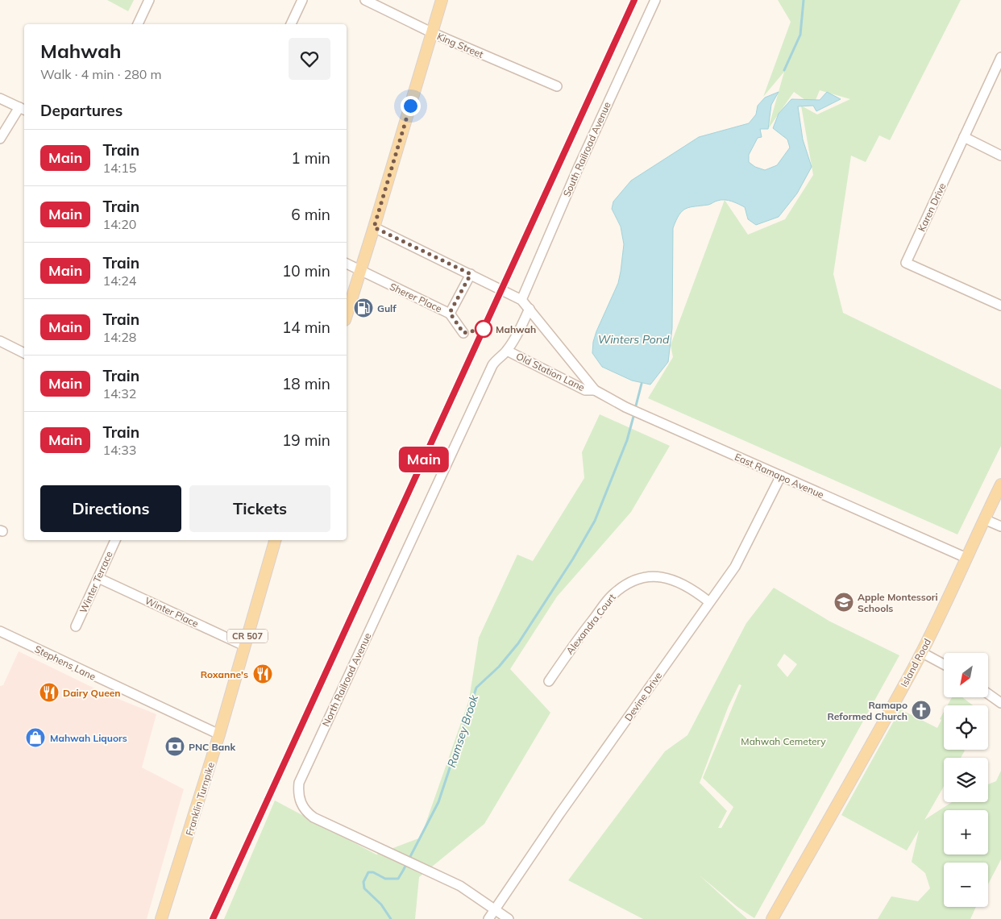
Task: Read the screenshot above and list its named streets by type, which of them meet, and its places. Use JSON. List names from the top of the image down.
{
  "streets": {
    "main road": ["CR 507", "Island Road", "Franklin Turnpike"],
    "street": [
      "King Street",
      "South Railroad Avenue",
      "Karen Drive",
      "Sherer Place",
      "Old Station Lane",
      "East Ramapo Avenue",
      "Winter Terrace",
      "Winter Place",
      "Alexandra Court",
      "Stephens Lane",
      "North Railroad Avenue",
      "Devine Drive"
    ]
  },
  "crossings": [
    ["Old Station Lane", "East Ramapo Avenue"],
    ["Old Station Lane", "North Railroad Avenue"],
    ["East Ramapo Avenue", "Island Road"],
    ["East Ramapo Avenue", "Devine Drive"],
    ["Winter Terrace", "Winter Place"],
    ["Winter Place", "Franklin Turnpike"],
    ["Alexandra Court", "Devine Drive"],
    ["Stephens Lane", "Franklin Turnpike"],
    ["North Railroad Avenue", "Devine Drive"]
  ],
  "water": ["Winters Pond", "Ramsey Brook"],
  "parks": ["Mahwah Cemetery"],
  "places": {
    "fuel station": ["Gulf"],
    "other": ["Mahwah"],
    "school or university": ["Apple Montessori Schools"],
    "restaurant": ["Roxanne's", "Dairy Queen"],
    "church": ["Ramapo Reformed Church"],
    "shop": ["Mahwah Liquors"],
    "bank": ["PNC Bank"]
  },
  "north": "bottom left",
  "page": {
    "on_map": "Main",
    "heading": [
      ["Mahwah", "Walk · 4 min · 280 m"],
      "Departures"
    ],
    "list": [
      {
        "mark": "Main",
        "name": "Train",
        "note": "14:15",
        "value": "1 min"
      },
      {
        "mark": "Main",
        "name": "Train",
        "note": "14:20",
        "value": "6 min"
      },
      {
        "mark": "Main",
        "name": "Train",
        "note": "14:24",
        "value": "10 min"
      },
      {
        "mark": "Main",
        "name": "Train",
        "note": "14:28",
        "value": "14 min"
      },
      {
        "mark": "Main",
        "name": "Train",
        "note": "14:32",
        "value": "18 min"
      },
      {
        "mark": "Main",
        "name": "Train",
        "note": "14:33",
        "value": "19 min"
      }
    ],
    "buttons": ["Directions", "Tickets"],
    "map_buttons": ["+", "−"]
  }
}
